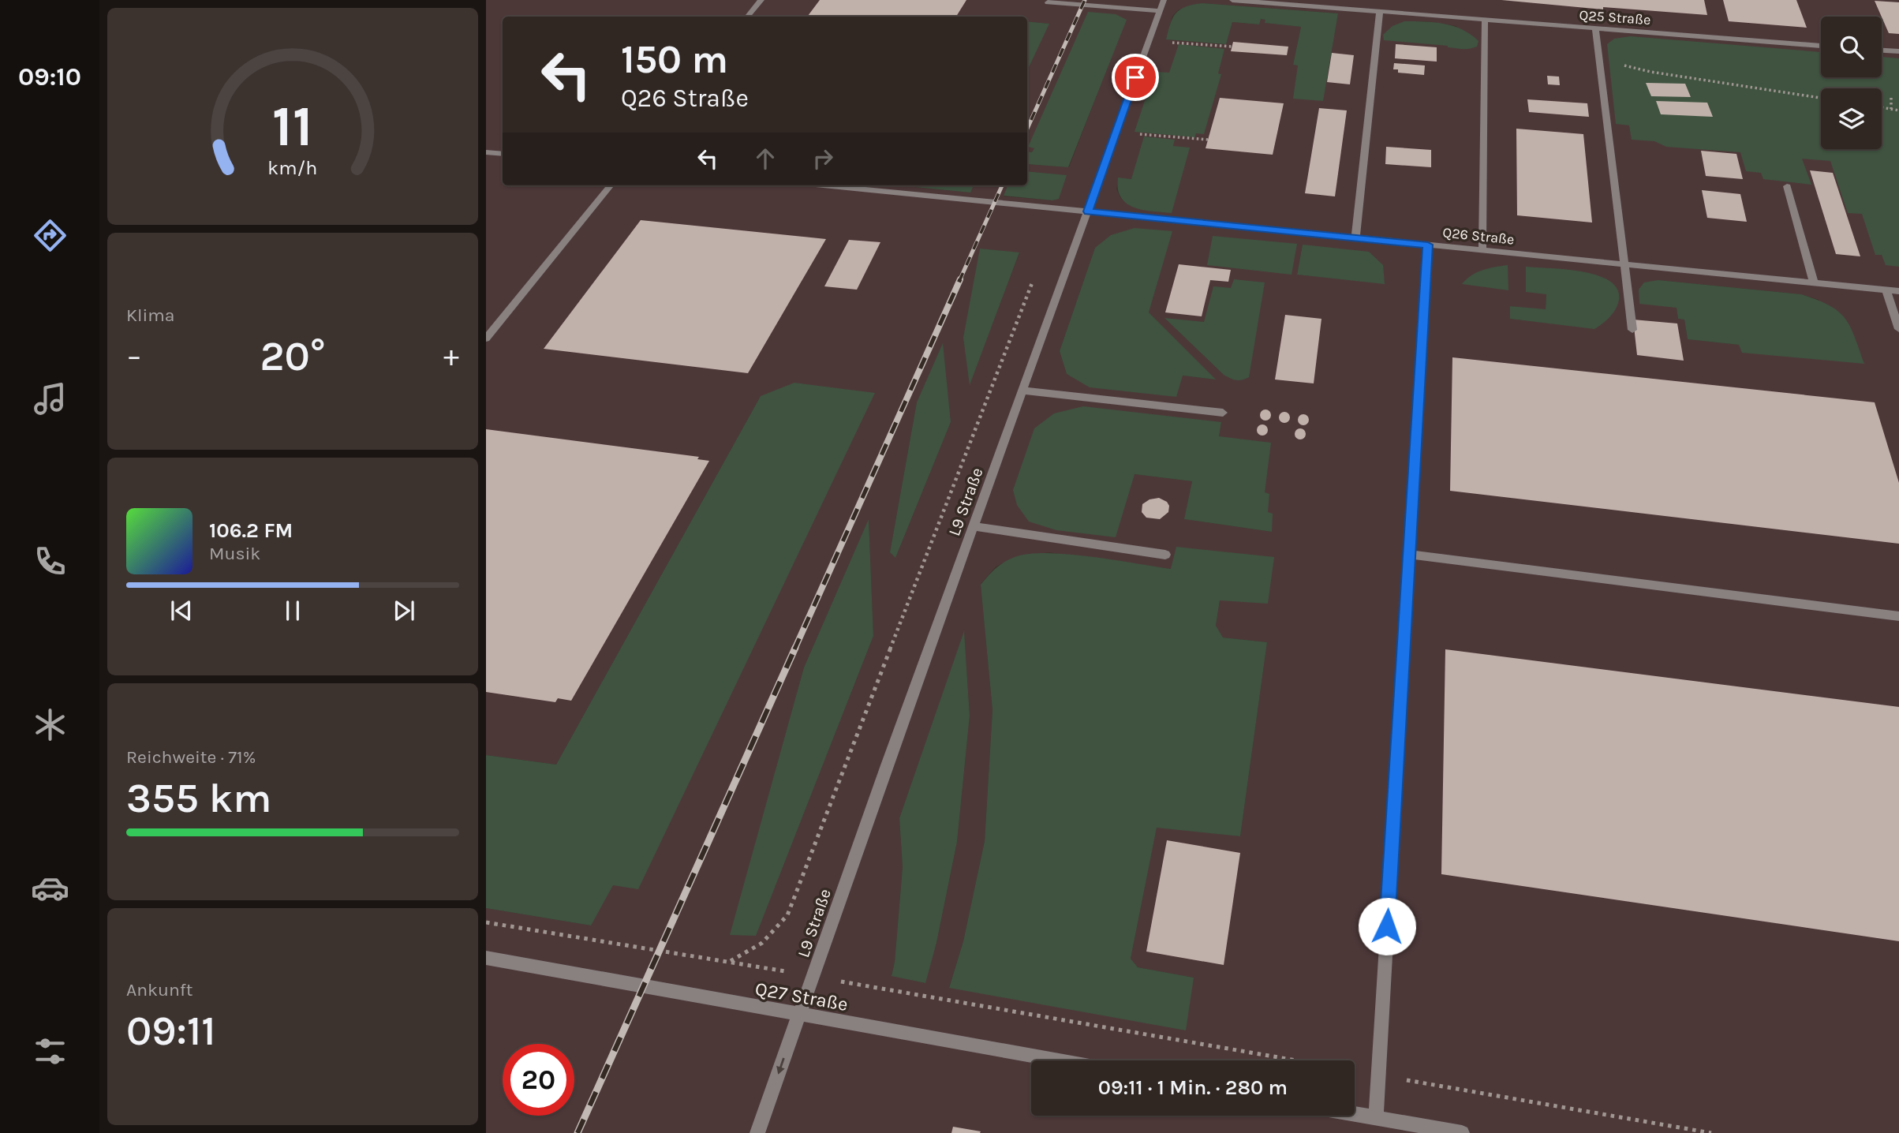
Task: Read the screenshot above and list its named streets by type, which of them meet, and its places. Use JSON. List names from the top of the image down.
{
  "streets": {
    "lane": [
      "Q25 Straße",
      "Q26 Straße",
      "L9 Straße",
      "Q27 Straße"
    ]
  },
  "crossings": [
    ["Q26 Straße", "L9 Straße"],
    ["L9 Straße", "Q27 Straße"]
  ],
  "page": {
    "tabs": "09:10",
    "turn": ["150 m", "Q26 Straße"],
    "tile": [
      "Klima",
      ["Reichweite · 71%", "355 km"],
      ["Ankunft", "09:11"]
    ],
    "heat": ["−", "20°", "+"],
    "song": ["106.2 FM", "Musik"],
    "limit": "20",
    "trip": "09:11 · 1 Min. · 280 m",
    "gauge": ["11", "km/h"]
  }
}
